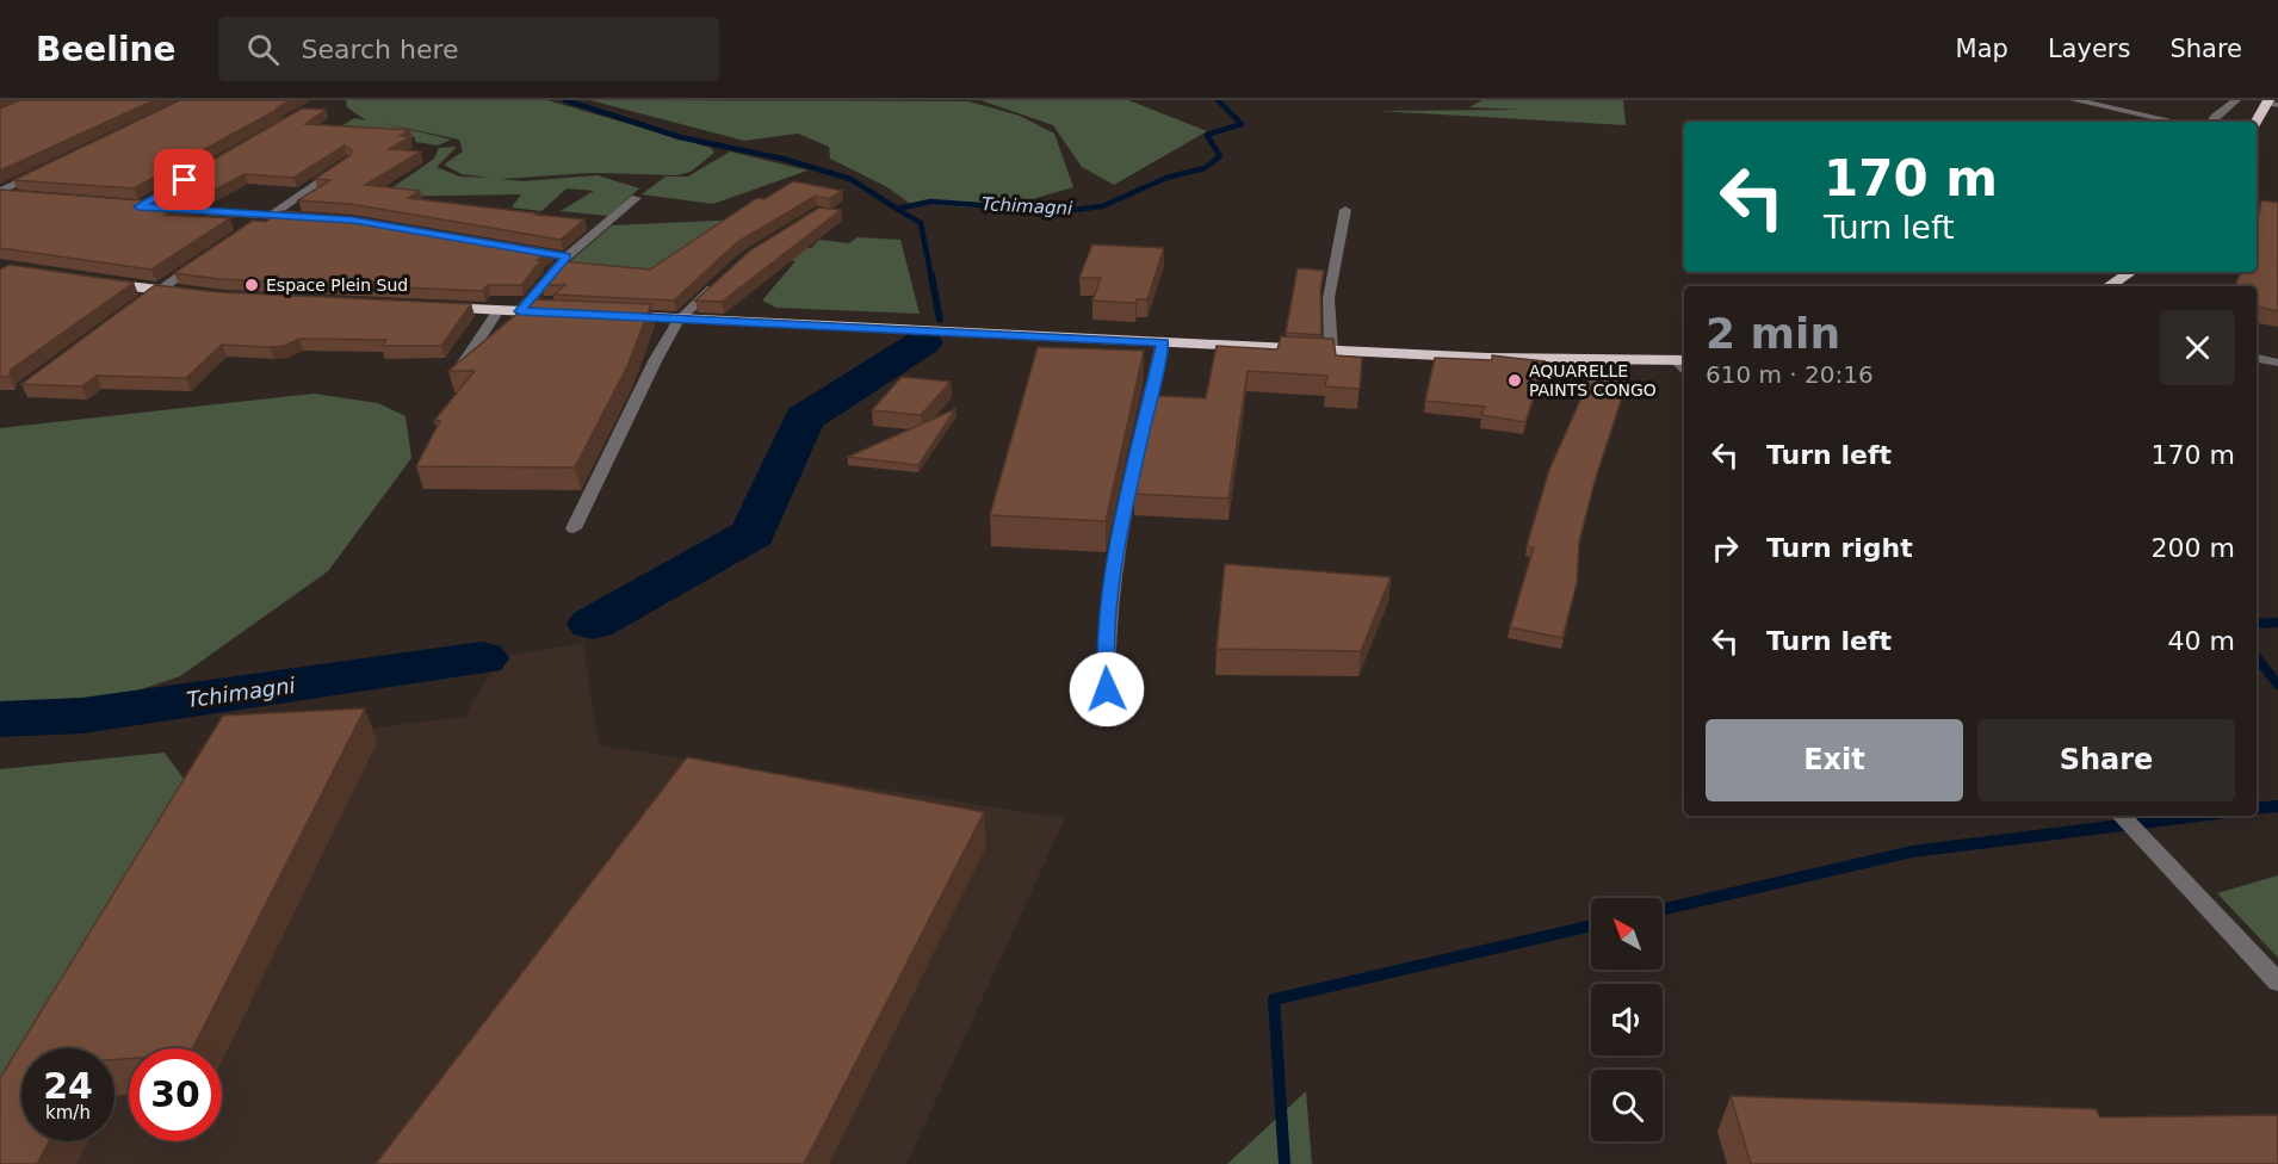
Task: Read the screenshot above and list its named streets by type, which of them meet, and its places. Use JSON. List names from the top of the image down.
{
  "water": ["Tchimagni"],
  "places": ["Espace Plein Sud", "AQUARELLE PAINTS CONGO"],
  "north": "top left",
  "page": {
    "header": "Beeline",
    "search": "Search here",
    "nav": ["Map", "Layers", "Share"],
    "turn": ["170 m", "Turn left"],
    "heading": ["2 min", "610 m · 20:16"],
    "list": [
      {
        "name": "Turn left",
        "value": "170 m"
      },
      {
        "name": "Turn right",
        "value": "200 m"
      },
      {
        "name": "Turn left",
        "value": "40 m"
      }
    ],
    "buttons": ["Exit", "Share"],
    "speed": "24 km/h",
    "limit": "30"
  }
}
